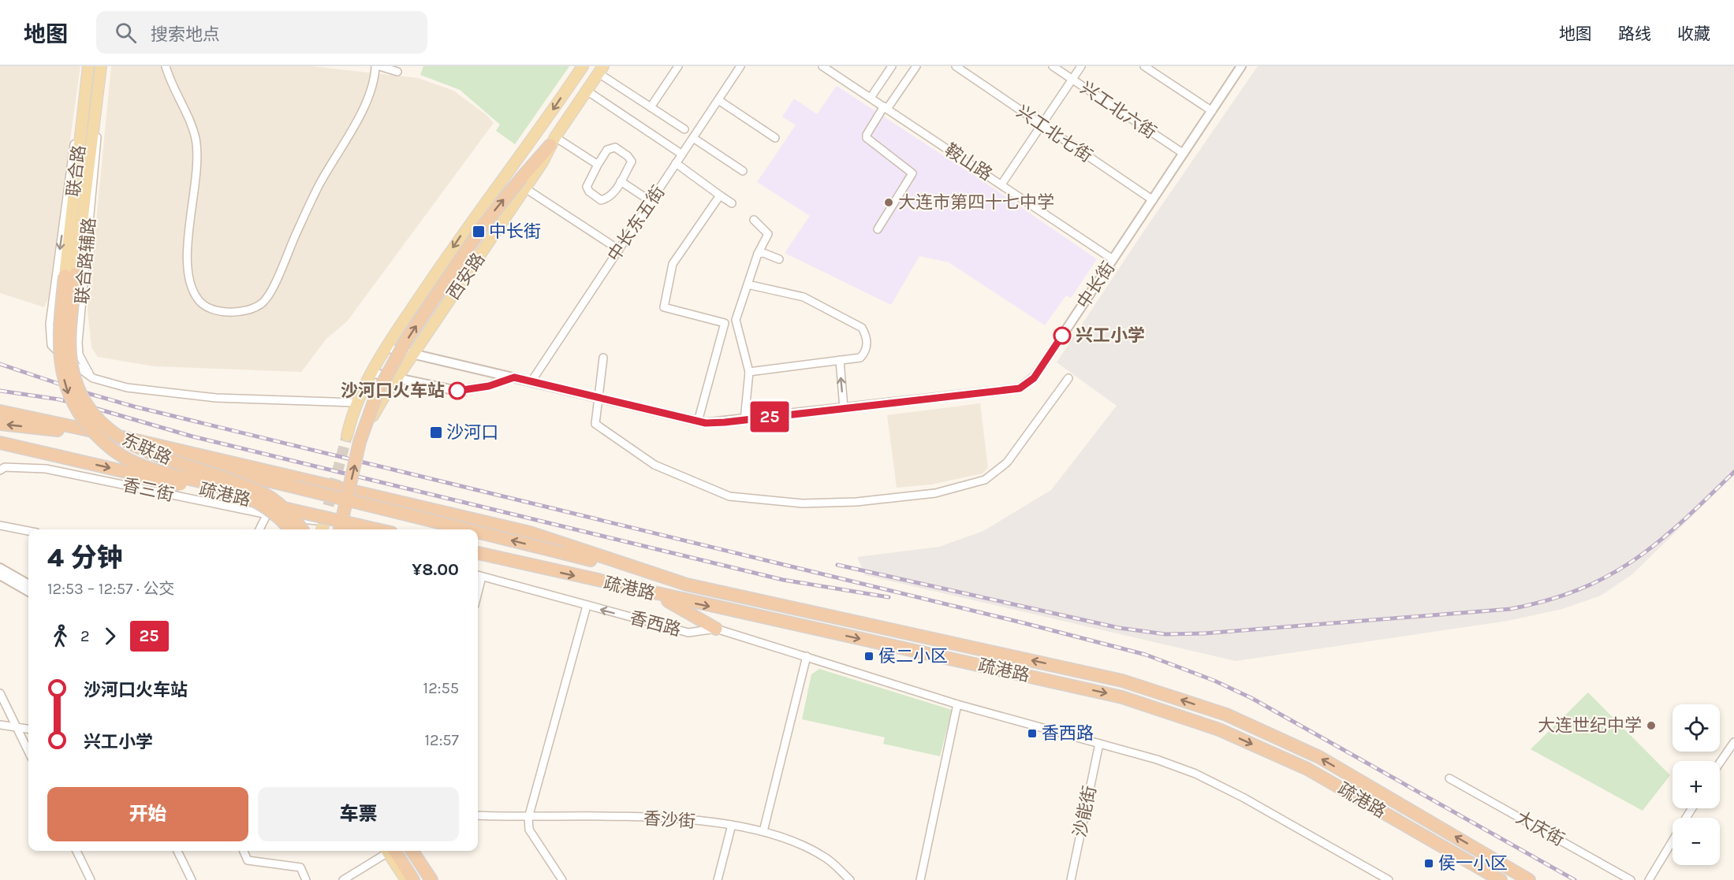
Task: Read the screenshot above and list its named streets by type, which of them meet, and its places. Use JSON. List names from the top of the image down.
{
  "streets": {
    "highway": ["东联路", "疏港路"],
    "main road": ["联合路", "西安路"],
    "street": [
      "兴工北六街",
      "兴工北七街",
      "鞍山路",
      "中长东五街",
      "联合路辅路",
      "中长街",
      "香三街",
      "香西路",
      "沙能街",
      "香沙街",
      "大庆街"
    ]
  },
  "crossings": [
    ["兴工北六街", "中长街"],
    ["兴工北七街", "中长街"],
    ["鞍山路", "中长街"],
    ["联合路", "联合路辅路"],
    ["联合路", "东联路"],
    ["中长东五街", "中长街"],
    ["西安路", "中长街"],
    ["香西路", "沙能街"]
  ],
  "places": {
    "other": [
      "大连市第四十七中学",
      "兴工小学",
      "沙河口火车站",
      "大连世纪中学"
    ],
    "transit": [
      "中长街",
      "沙河口",
      "侯二小区",
      "香西路",
      "侯一小区"
    ]
  },
  "lines": ["bus line 25"],
  "page": {
    "header": "地图",
    "search": "搜索地点",
    "nav": ["地图", "路线", "收藏"],
    "on_map": "25",
    "heading": ["4 分钟", "12:53 – 12:57 · 公交", "¥8.00"],
    "legs": ["2", "25"],
    "list": [
      {
        "name": "沙河口火车站",
        "value": "12:55"
      },
      {
        "name": "兴工小学",
        "value": "12:57"
      }
    ],
    "map_buttons": ["+", "−"],
    "buttons": ["开始", "车票"]
  }
}
